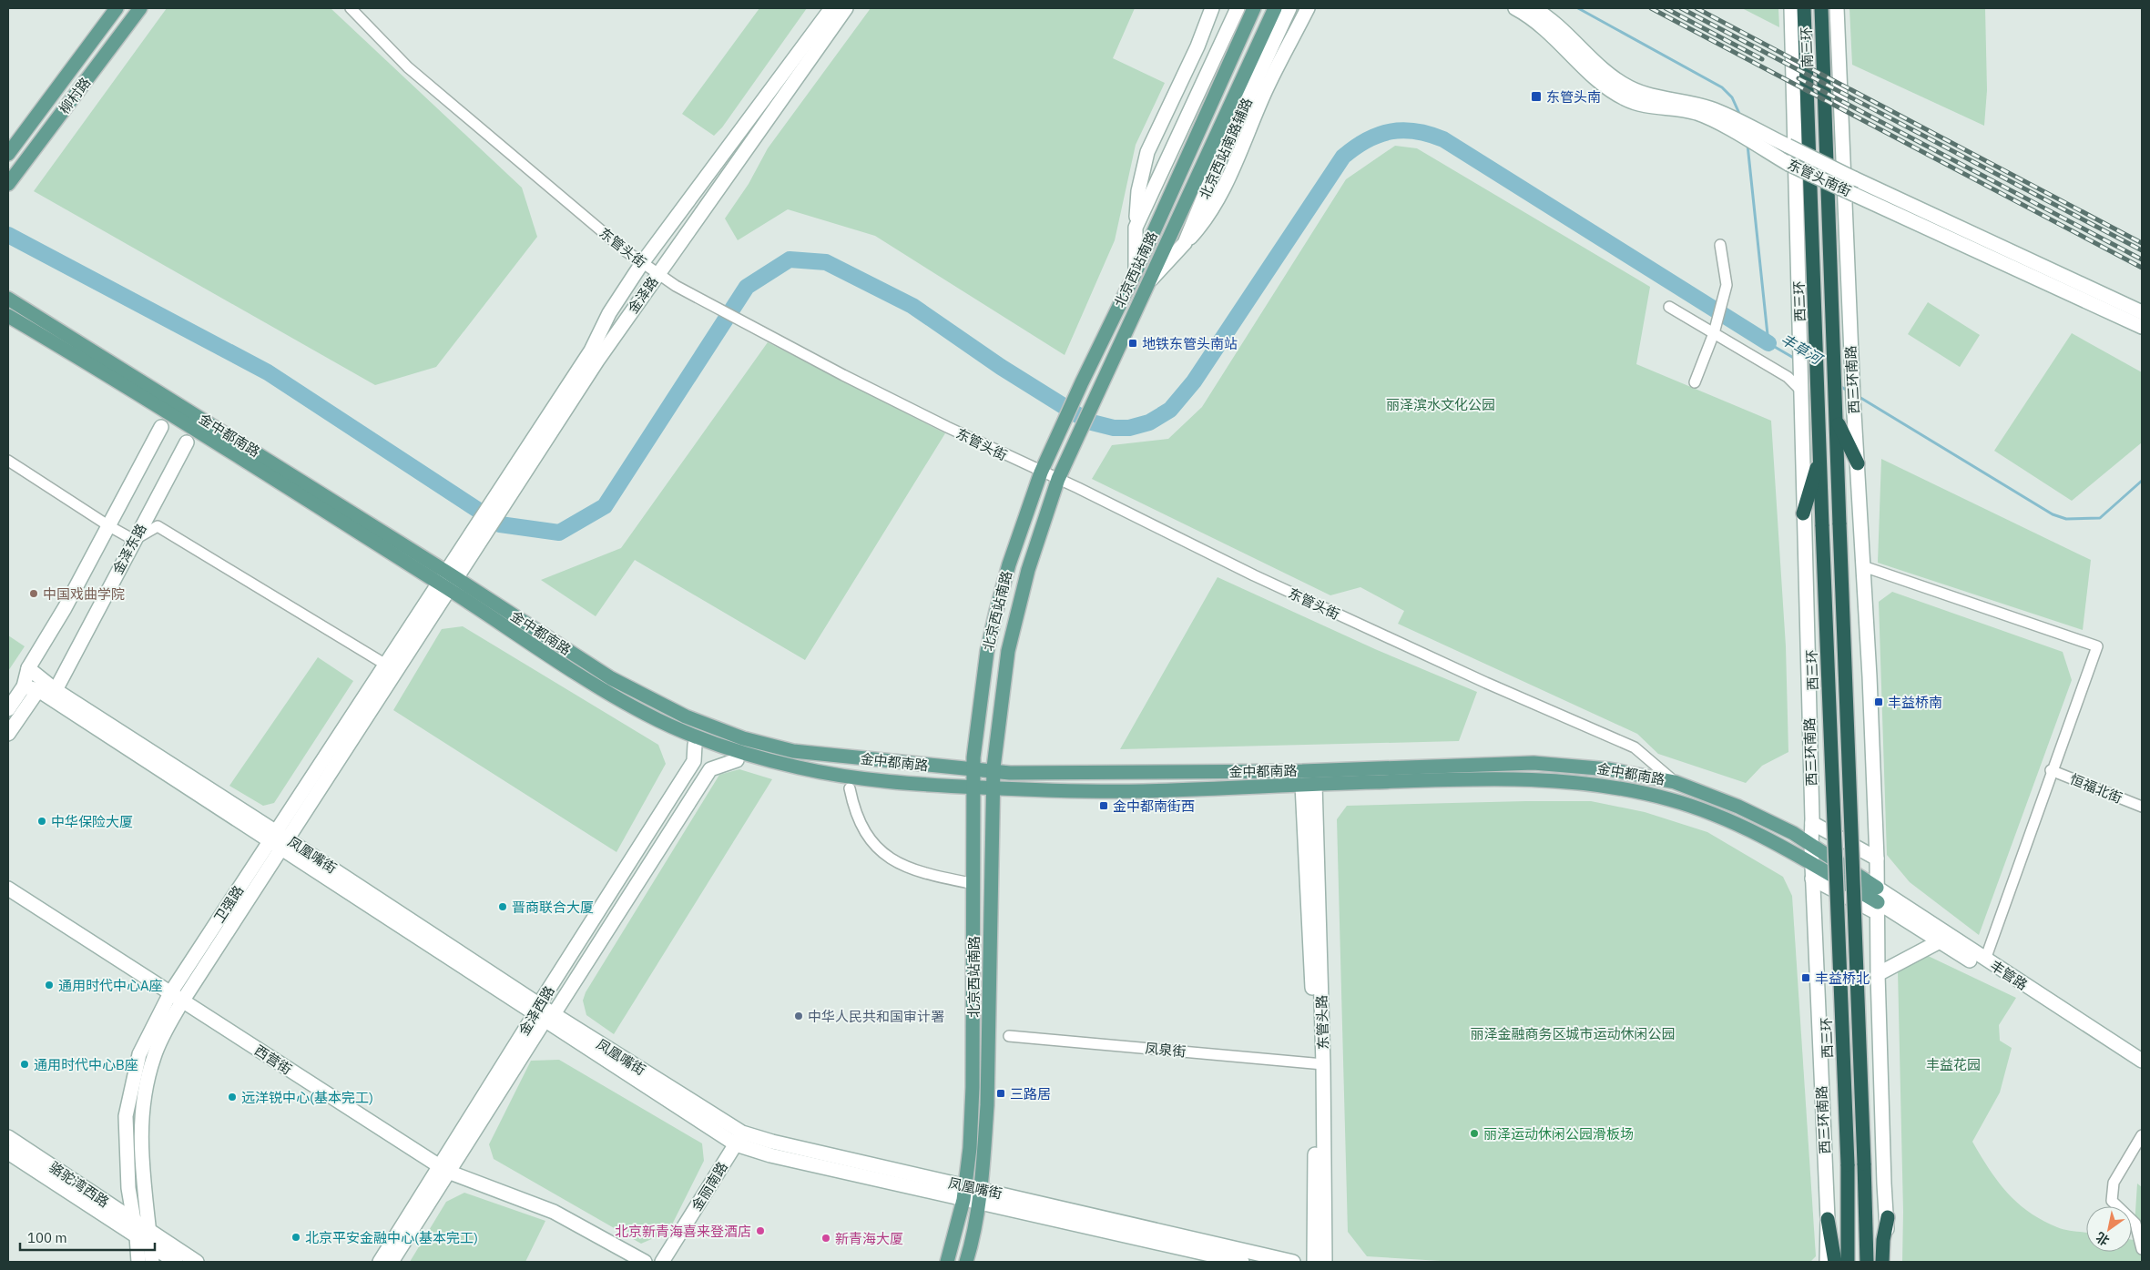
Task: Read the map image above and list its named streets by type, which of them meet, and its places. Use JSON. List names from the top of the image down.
{
  "streets": {
    "highway": ["南三环", "西三环"],
    "main road": ["柳村路", "北京西站南路", "金中都南路"],
    "street": [
      "北京西站南路辅路",
      "东管头南街",
      "东管头街",
      "金泽路",
      "西三环南路",
      "金泽东路",
      "恒福北街",
      "凤凰嘴街",
      "卫强路",
      "丰管路",
      "金泽西路",
      "东管头路",
      "凤泉街",
      "西营街",
      "骆驼湾西路",
      "金丽南路"
    ]
  },
  "crossings": [
    ["南三环", "西三环"],
    ["北京西站南路辅路", "北京西站南路"],
    ["东管头街", "北京西站南路"],
    ["东管头街", "金泽路"],
    ["东管头街", "金中都南路"],
    ["北京西站南路", "金中都南路"],
    ["北京西站南路", "凤凰嘴街"],
    ["金泽路", "金中都南路"],
    ["金泽路", "卫强路"],
    ["西三环南路", "金中都南路"],
    ["西三环南路", "丰管路"],
    ["金中都南路", "卫强路"],
    ["金中都南路", "丰管路"],
    ["金中都南路", "东管头路"],
    ["金泽东路", "凤凰嘴街"],
    ["凤凰嘴街", "卫强路"],
    ["凤凰嘴街", "金泽西路"],
    ["凤凰嘴街", "金丽南路"],
    ["卫强路", "西营街"],
    ["卫强路", "骆驼湾西路"],
    ["金泽西路", "西营街"],
    ["东管头路", "凤泉街"]
  ],
  "water": ["丰草河"],
  "parks": ["丽泽滨水文化公园", "丽泽金融商务区城市运动休闲公园", "丰益花园"],
  "places": {
    "transit": [
      "东管头南",
      "地铁东管头南站",
      "丰益桥南",
      "金中都南街西",
      "丰益桥北",
      "三路居"
    ],
    "other": [
      "中国戏曲学院",
      "中华保险大厦",
      "晋商联合大厦",
      "通用时代中心A座",
      "中华人民共和国审计署",
      "通用时代中心B座",
      "远洋锐中心(基本完工)",
      "丽泽运动休闲公园滑板场",
      "北京新青海喜来登酒店",
      "北京平安金融中心(基本完工)",
      "新青海大厦"
    ]
  },
  "scale_bar": "100 m",
  "north": "bottom left"
}
